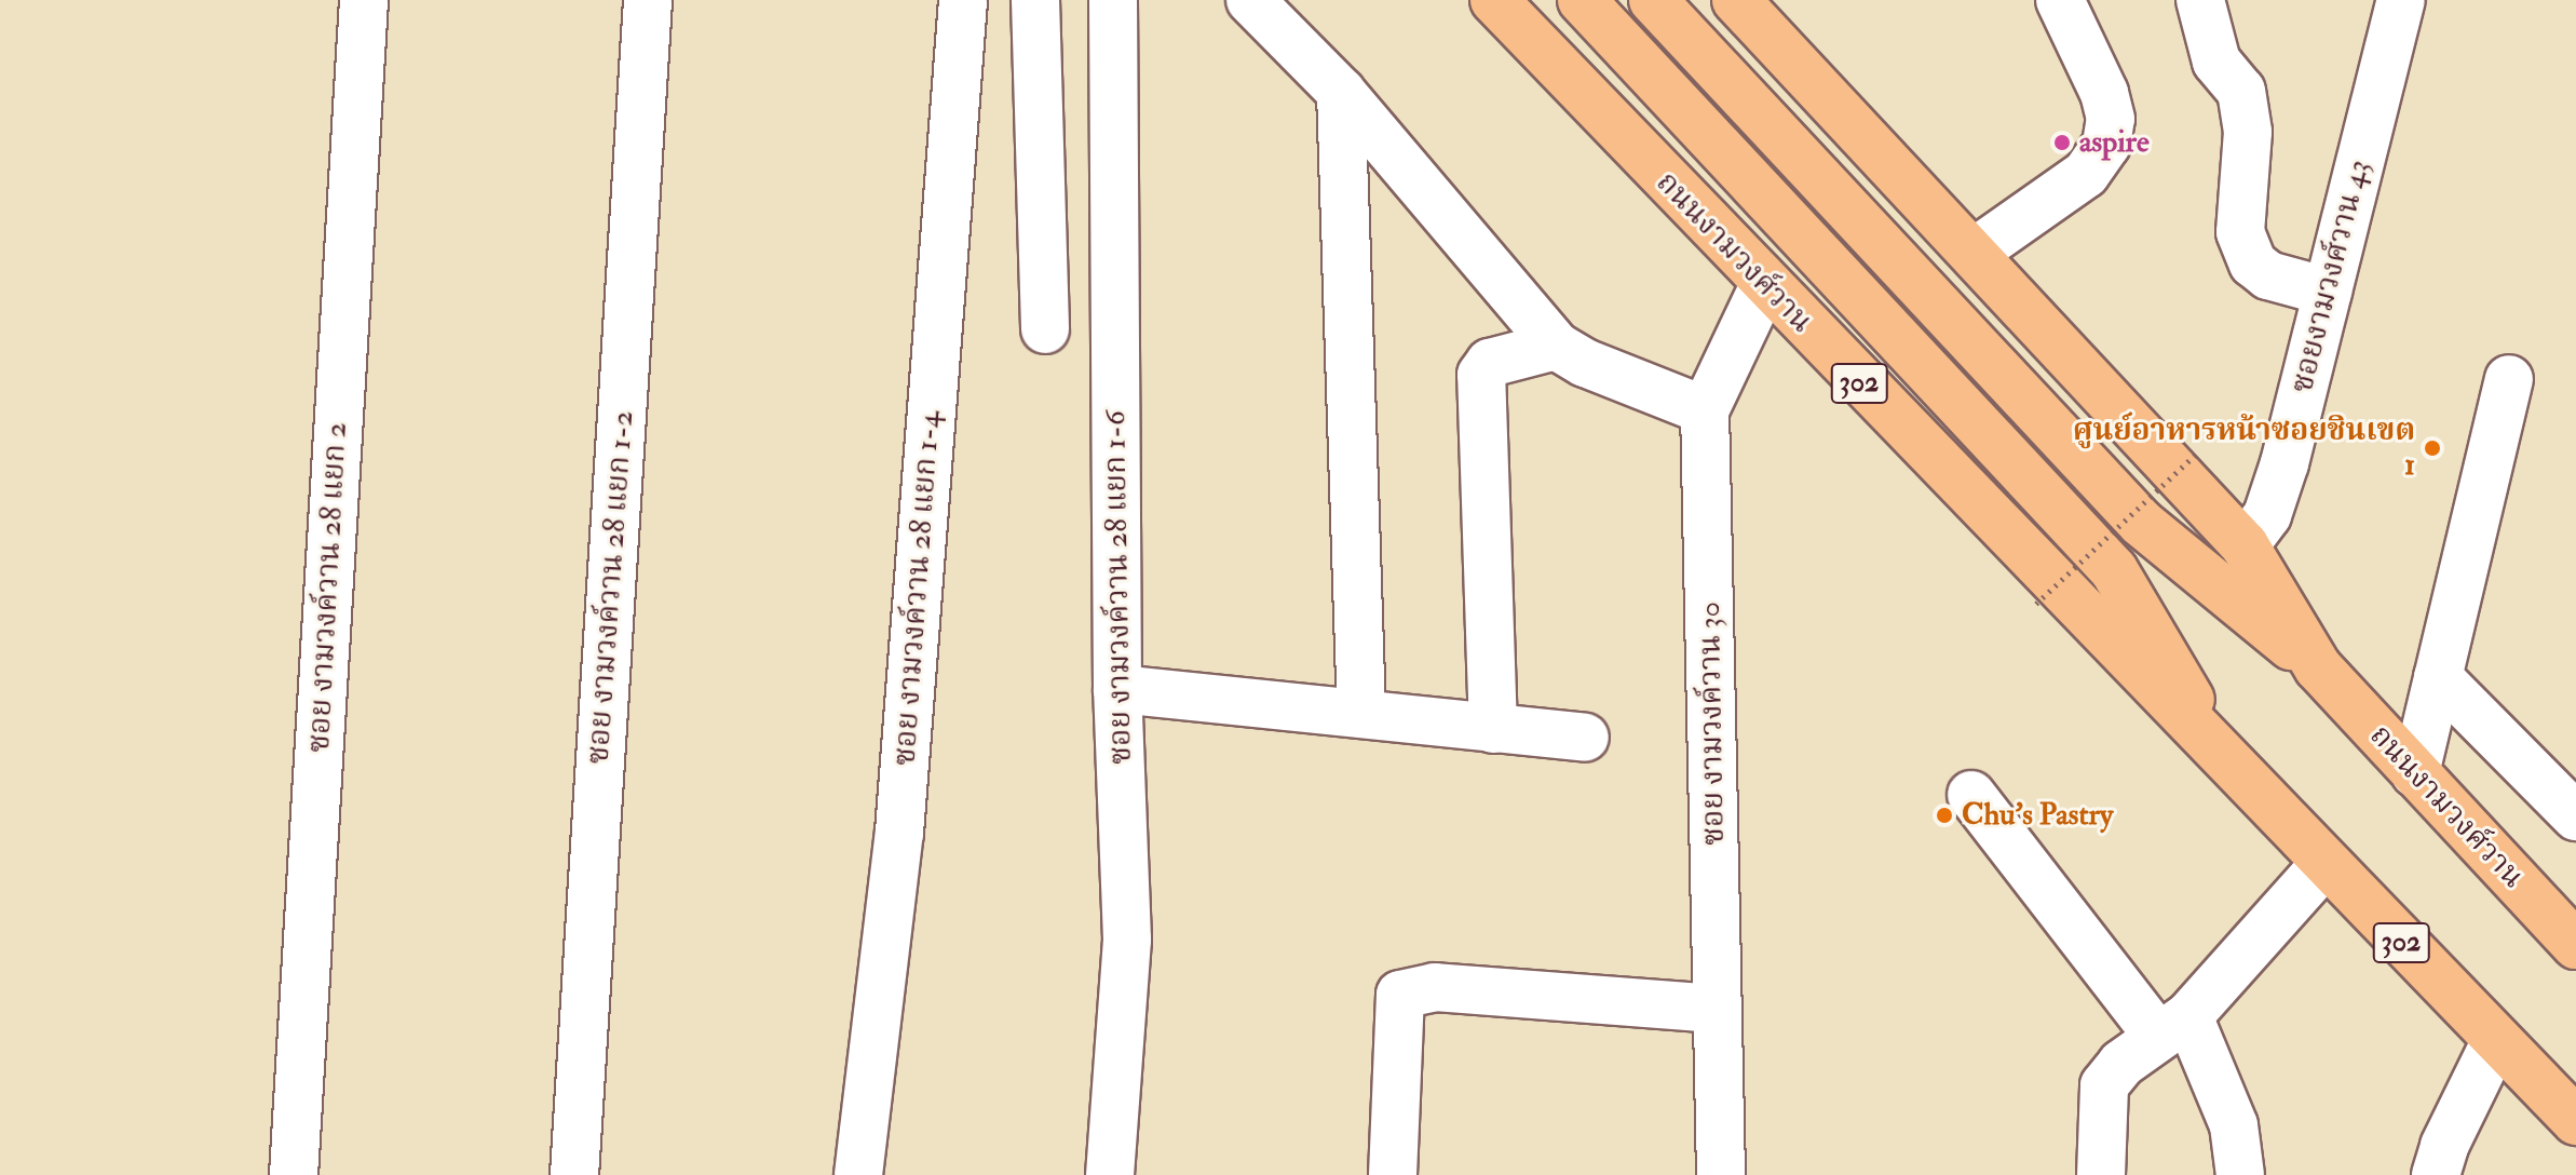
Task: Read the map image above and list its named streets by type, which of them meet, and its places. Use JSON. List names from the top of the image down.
{
  "streets": {
    "main road": ["ถนนงามวงศ์วาน", "302"],
    "street": [
      "ซอยงามวงศ์วาน 43",
      "ซอย งามวงค์วาน 28 แยก 2",
      "ซอย งามวงค์วาน 28 แยก 1-2",
      "ซอย งามวงค์วาน 28 แยก 1-6",
      "ซอย งามวงค์วาน 28 แยก 1-4",
      "ซอย งามวงค์วาน 30"
    ]
  },
  "crossings": [
    ["ถนนงามวงศ์วาน", "ซอยงามวงศ์วาน 43"],
    ["ถนนงามวงศ์วาน", "ซอย งามวงค์วาน 30"]
  ],
  "places": ["aspire", "ศูนย์อาหารหน้าซอยชินเขต 1", "Chu's Pastry"]
}
